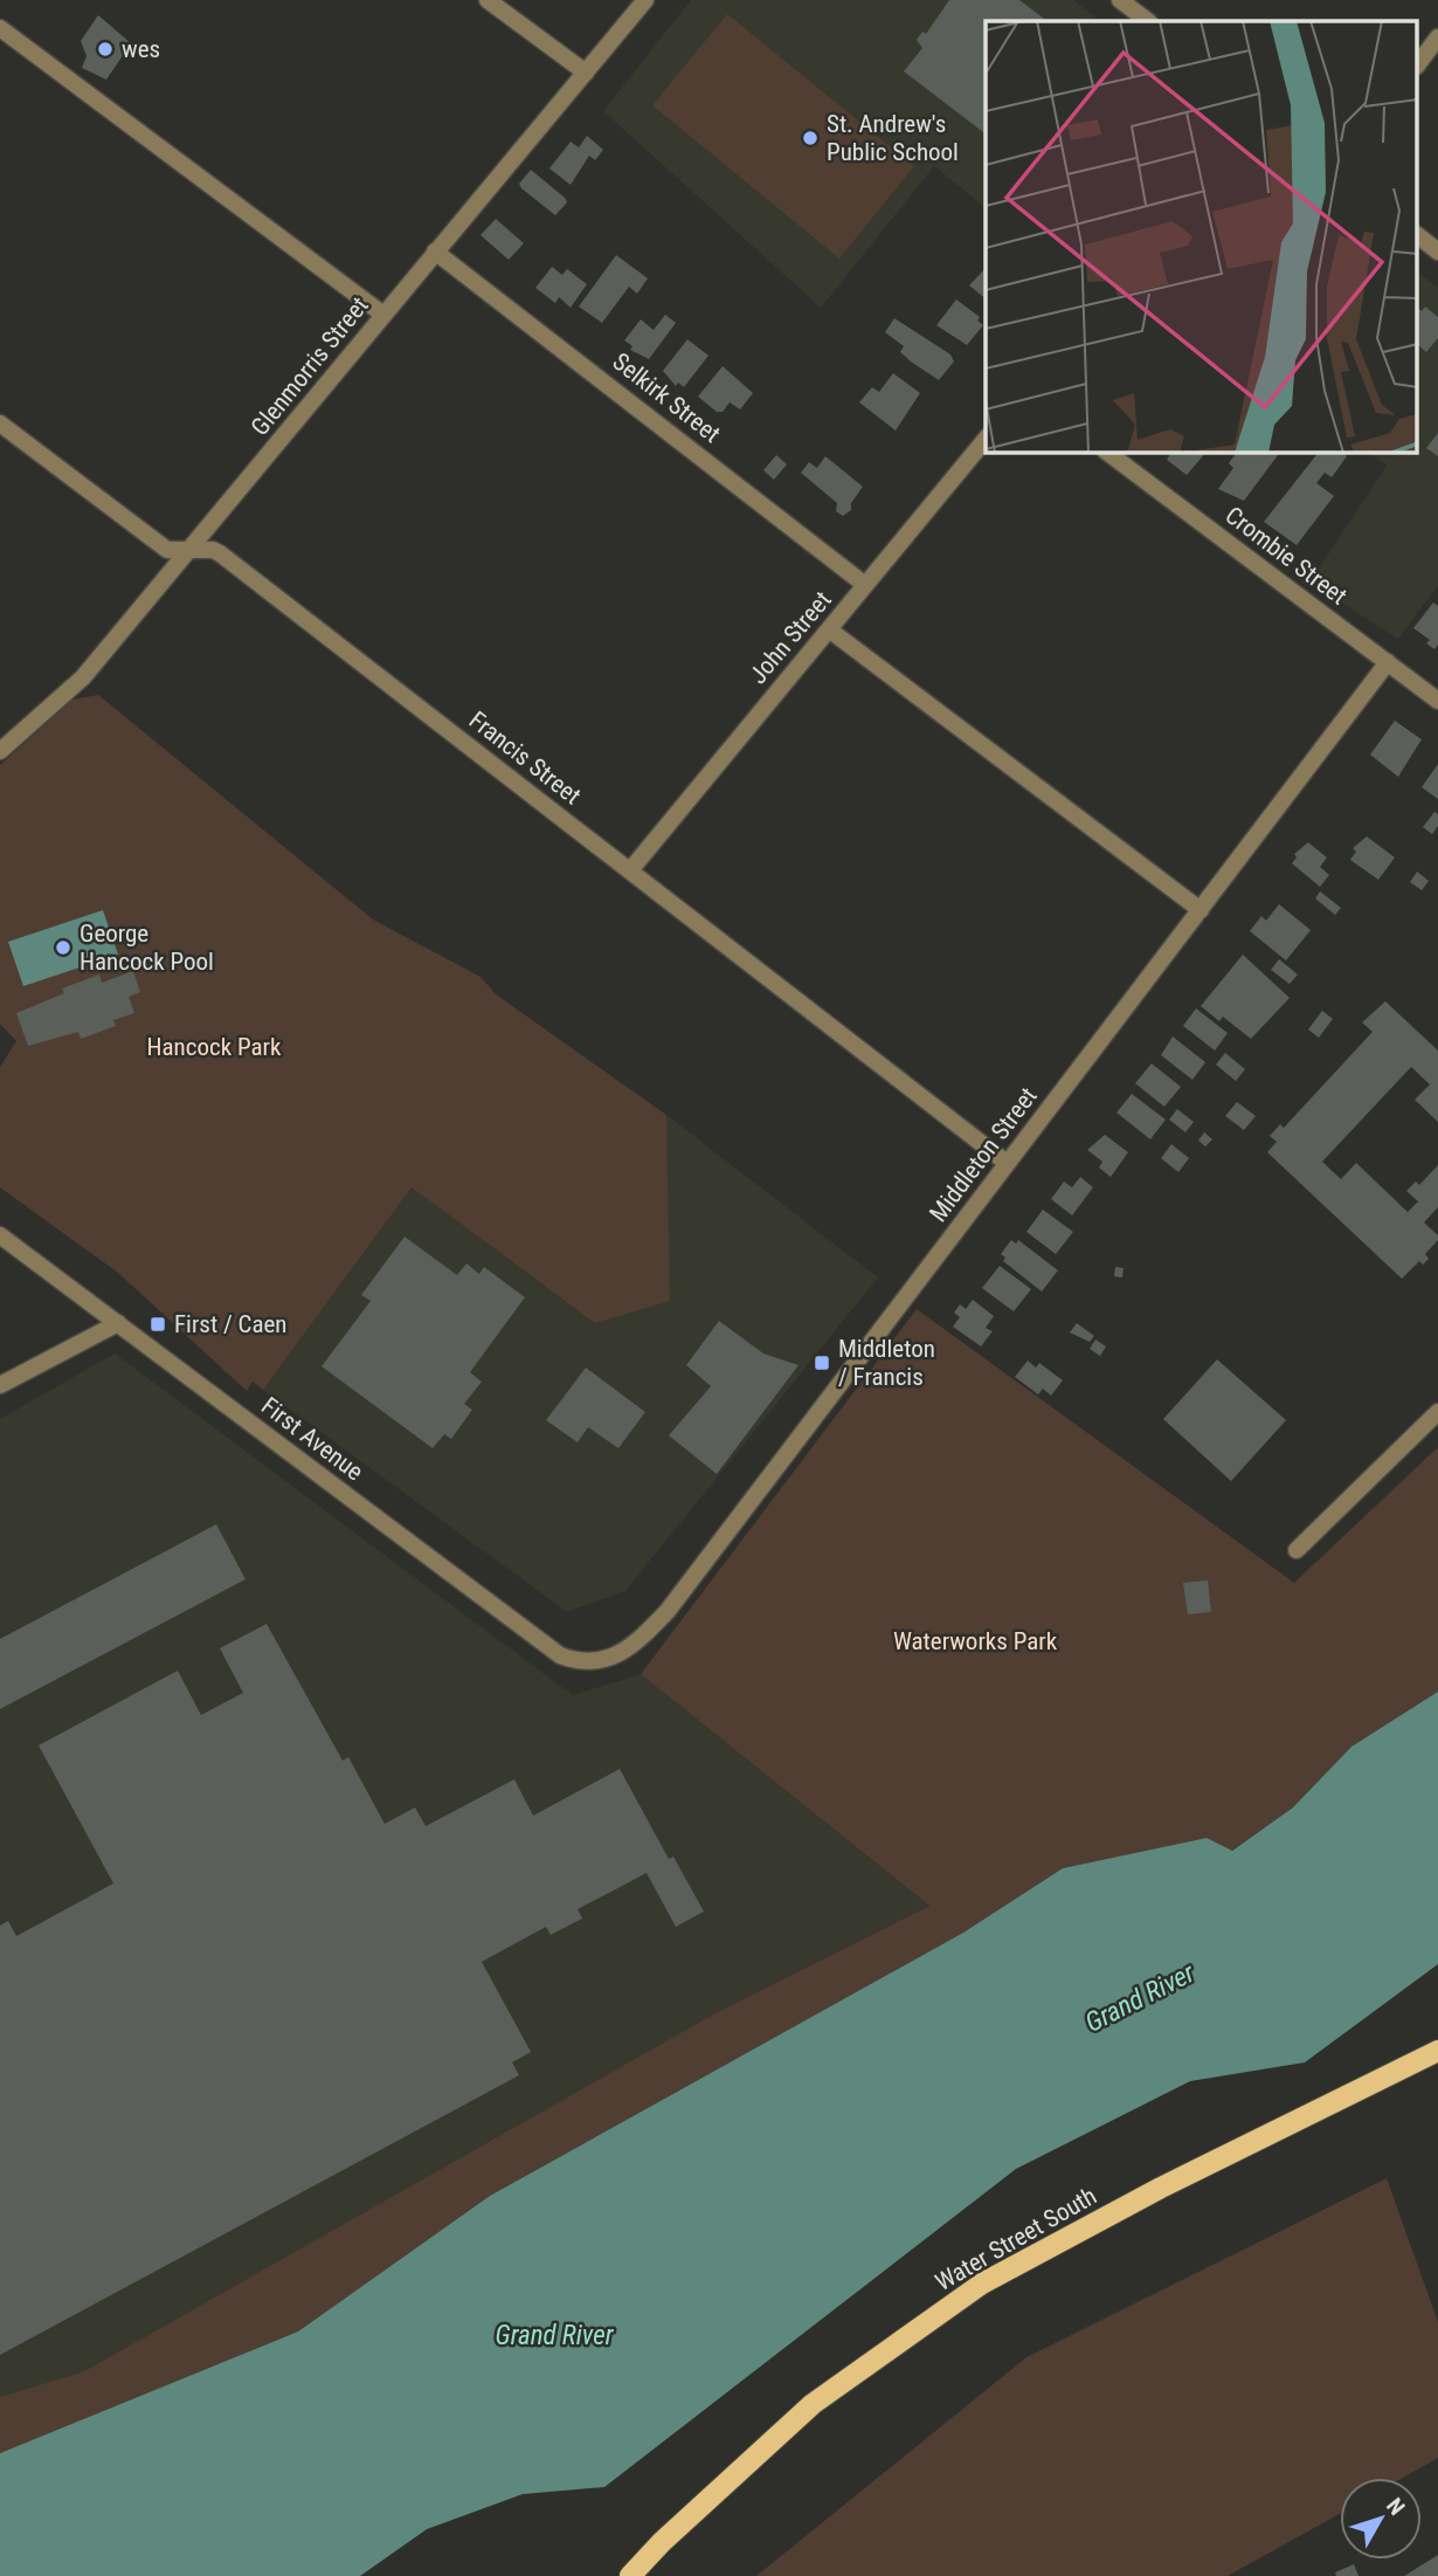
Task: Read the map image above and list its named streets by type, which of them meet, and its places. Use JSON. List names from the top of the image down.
{
  "streets": {
    "main road": ["Water Street South"],
    "street": [
      "Glenmorris Street",
      "Selkirk Street",
      "Crombie Street",
      "John Street",
      "Francis Street",
      "Middleton Street",
      "First Avenue"
    ]
  },
  "crossings": [
    ["Glenmorris Street", "Selkirk Street"],
    ["Glenmorris Street", "Francis Street"],
    ["Selkirk Street", "John Street"],
    ["Crombie Street", "Middleton Street"],
    ["John Street", "Francis Street"],
    ["Francis Street", "Middleton Street"],
    ["Middleton Street", "First Avenue"]
  ],
  "water": ["Grand River"],
  "parks": ["Hancock Park", "Waterworks Park"],
  "places": {
    "other": ["wes", "St. Andrew's Public School", "George Hancock Pool"],
    "transit": ["First / Caen", "Middleton / Francis"]
  },
  "north": "top right"
}
